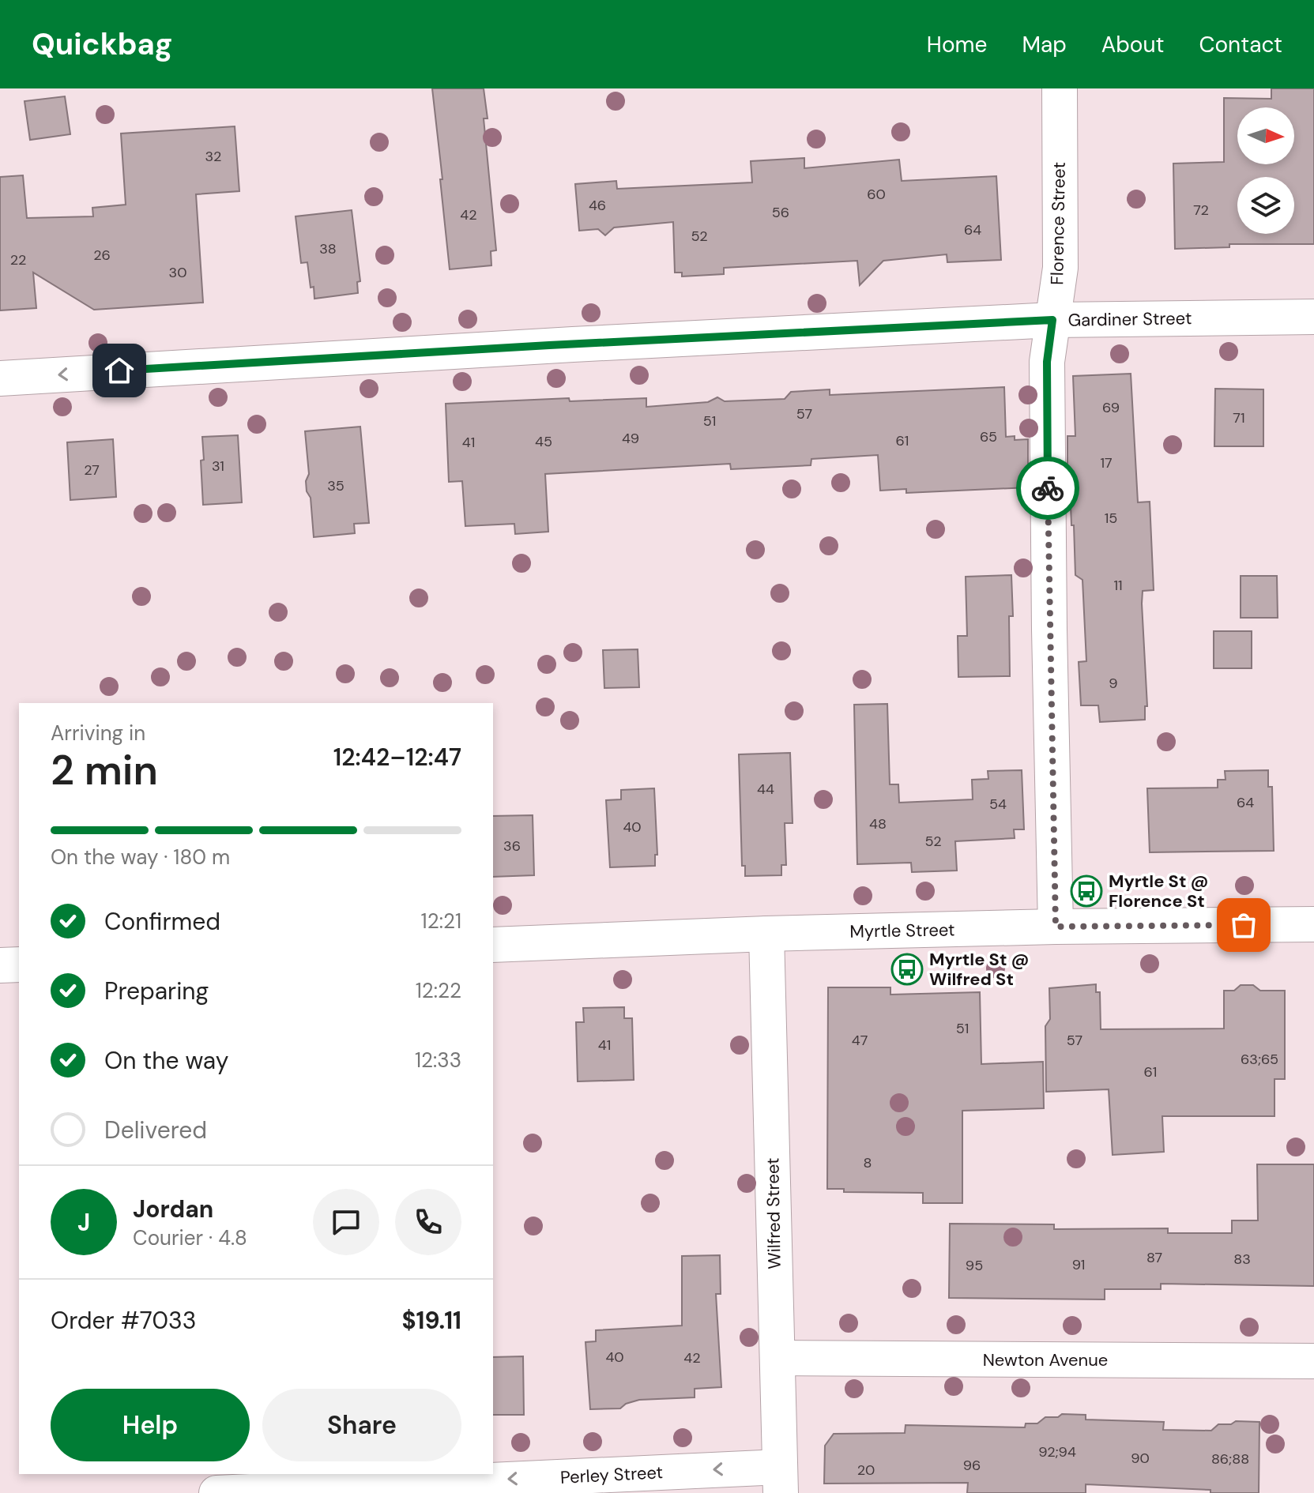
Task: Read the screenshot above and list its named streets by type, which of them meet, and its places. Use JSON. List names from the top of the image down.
{
  "streets": {
    "street": [
      "Florence Street",
      "Gardiner Street",
      "Myrtle Street",
      "Wilfred Street",
      "Newton Avenue",
      "Perley Street"
    ]
  },
  "crossings": [
    ["Florence Street", "Gardiner Street"],
    ["Florence Street", "Myrtle Street"],
    ["Myrtle Street", "Wilfred Street"],
    ["Wilfred Street", "Newton Avenue"],
    ["Wilfred Street", "Perley Street"]
  ],
  "one_way": ["Gardiner Street", "Perley Street"],
  "places": {
    "bus stop": ["Myrtle St @ Florence St", "Myrtle St @ Wilfred St"]
  },
  "house_numbers": [
    "32",
    "60",
    "46",
    "72",
    "56",
    "42",
    "64",
    "52",
    "38",
    "26",
    "22",
    "30",
    "69",
    "57",
    "71",
    "51",
    "65",
    "49",
    "61",
    "45",
    "41",
    "17",
    "31",
    "27",
    "35",
    "15",
    "11",
    "9",
    "44",
    "64",
    "54",
    "48",
    "40",
    "52",
    "36",
    "51",
    "47",
    "57",
    "41",
    "63;65",
    "61",
    "8",
    "87",
    "83",
    "91",
    "95",
    "40",
    "42",
    "92;94",
    "90",
    "86;88",
    "96",
    "20"
  ],
  "north": "right",
  "page": {
    "header": "Quickbag",
    "nav": [
      "Home",
      "Map",
      "About",
      "Contact"
    ],
    "heading": ["2 min", "Arriving in", "12:42–12:47"],
    "panel": [
      "Jordan",
      "Courier · 4.8",
      "Order #7033",
      "$19.11"
    ],
    "bar": "On the way · 180 m",
    "list": [
      ["Confirmed", "12:21"],
      ["Preparing", "12:22"],
      ["On the way", "12:33"],
      "Delivered"
    ],
    "round": "J",
    "buttons": ["Help", "Share"]
  }
}
